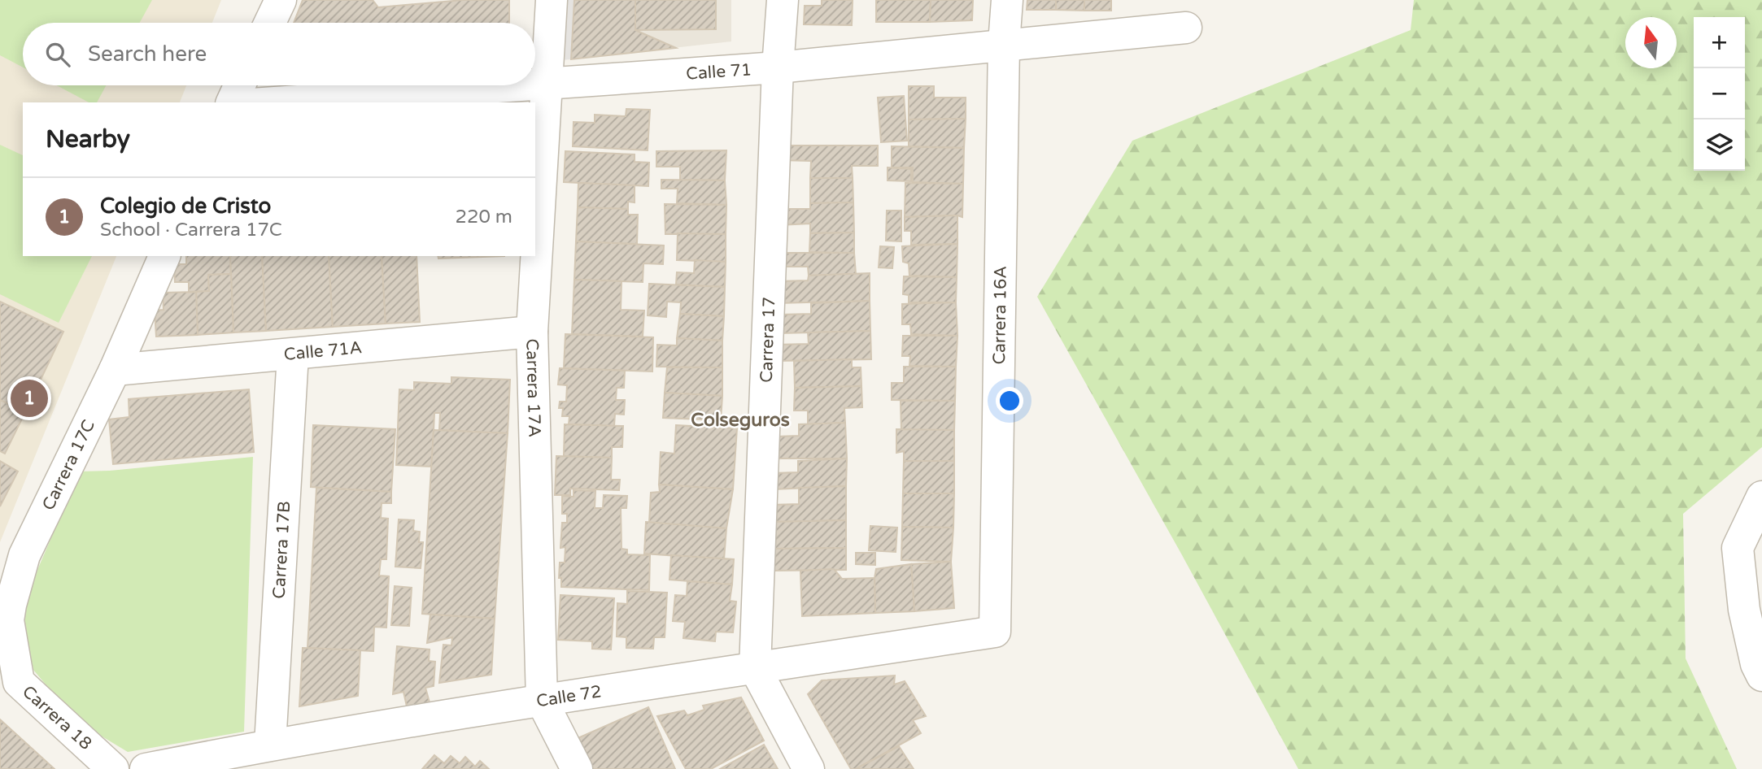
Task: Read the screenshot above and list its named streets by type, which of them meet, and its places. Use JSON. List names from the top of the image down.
{
  "streets": {
    "street": [
      "Calle 71",
      "Carrera 16A",
      "Carrera 17",
      "Calle 71A",
      "Carrera 17A",
      "Carrera 17C",
      "Carrera 17B",
      "Calle 72",
      "Carrera 18"
    ]
  },
  "crossings": [
    ["Calle 71", "Carrera 16A"],
    ["Calle 71", "Carrera 17"],
    ["Calle 71", "Carrera 17A"],
    ["Carrera 16A", "Calle 72"],
    ["Carrera 17", "Calle 72"],
    ["Calle 71A", "Carrera 17A"],
    ["Calle 71A", "Carrera 17C"],
    ["Calle 71A", "Carrera 17B"],
    ["Carrera 17A", "Calle 72"],
    ["Carrera 17C", "Carrera 18"],
    ["Carrera 17B", "Calle 72"]
  ],
  "districts": ["Colseguros"],
  "north": "top",
  "page": {
    "map_buttons": ["+", "−"],
    "search": "Search here",
    "heading": "Nearby",
    "list": [
      {
        "mark": "1",
        "name": "Colegio de Cristo",
        "note": "School · Carrera 17C",
        "value": "220 m"
      }
    ],
    "pins": "1"
  }
}
